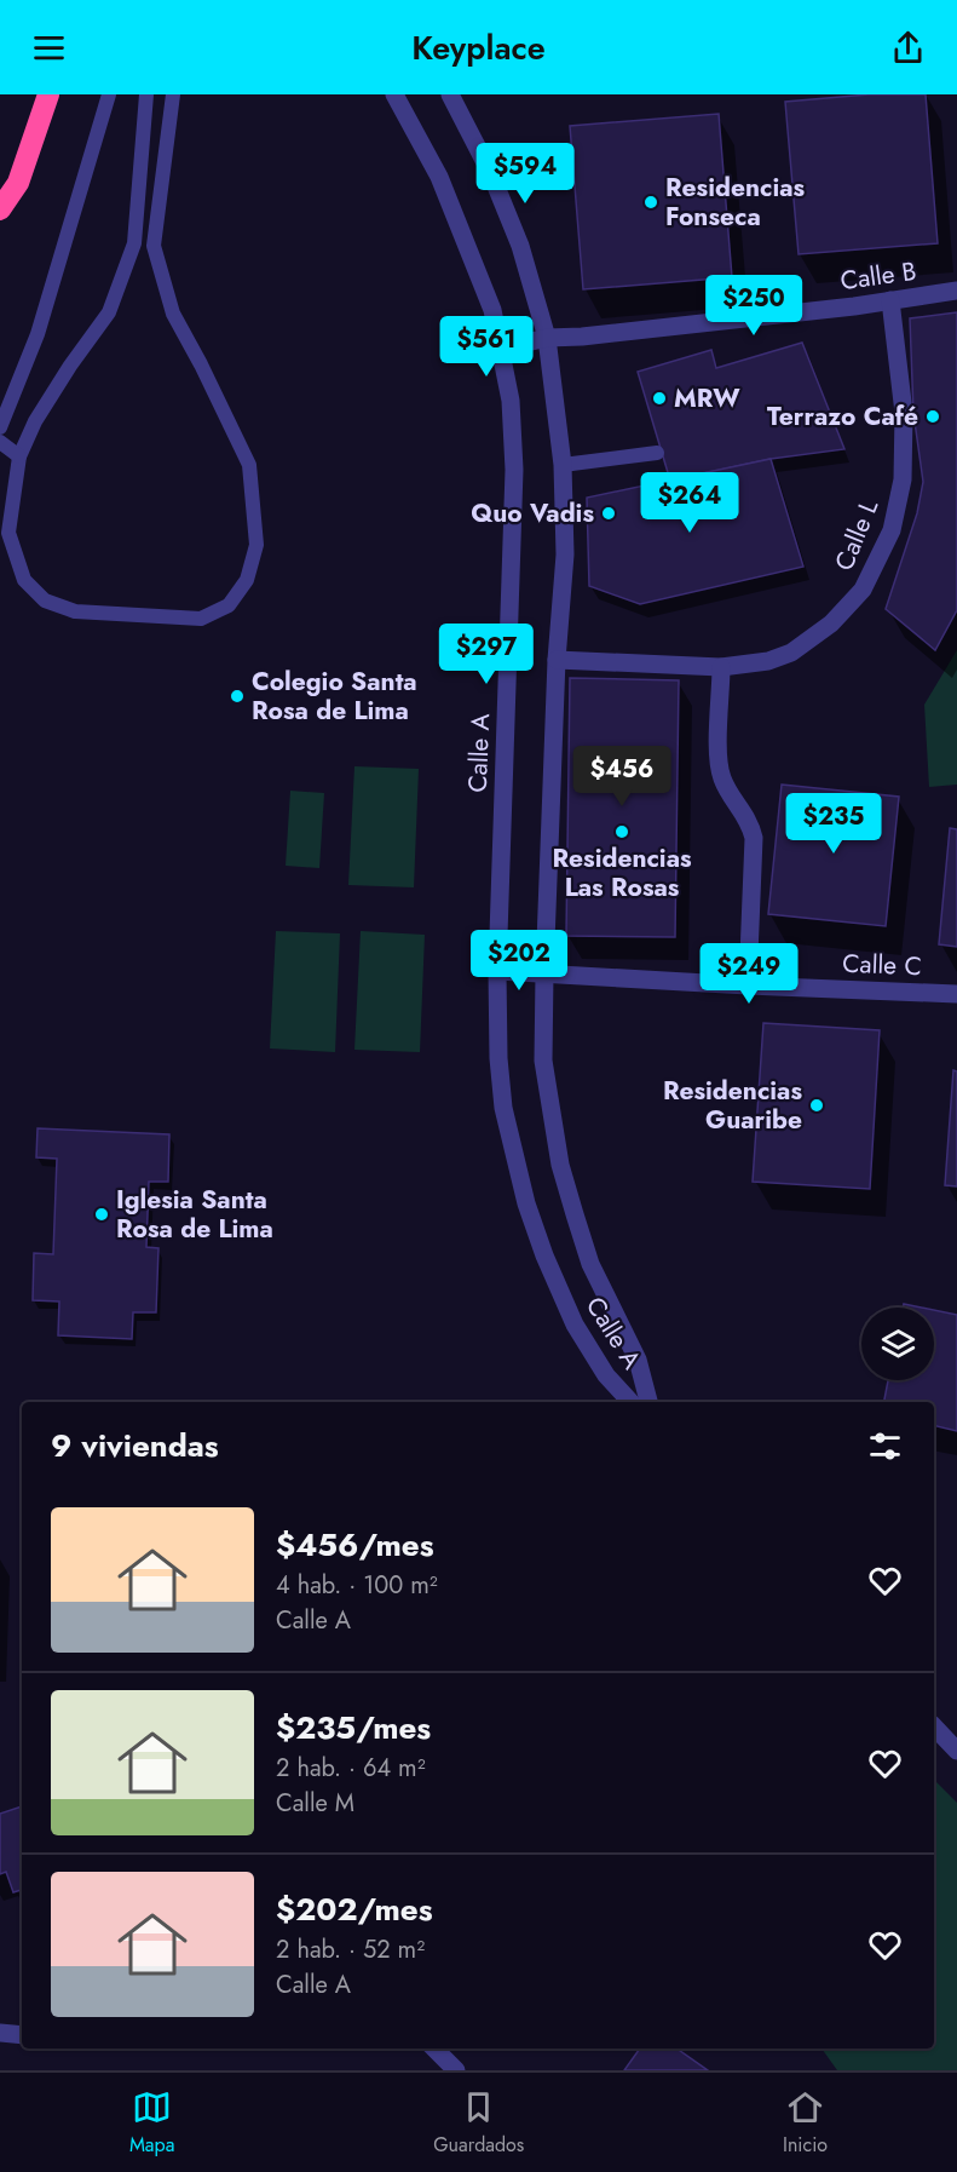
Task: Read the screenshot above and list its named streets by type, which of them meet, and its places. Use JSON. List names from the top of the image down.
{
  "streets": {
    "street": [
      "Calle B",
      "Calle L",
      "Calle A",
      "Calle C"
    ]
  },
  "crossings": [
    ["Calle B", "Calle L"],
    ["Calle B", "Calle A"],
    ["Calle L", "Calle A"],
    ["Calle A", "Calle C"]
  ],
  "places": [
    "Residencias Fonseca",
    "MRW",
    "Terrazo Café",
    "Quo Vadis",
    "Colegio Santa Rosa de Lima",
    "Residencias Las Rosas",
    "Residencias Guaribe",
    "Iglesia Santa Rosa de Lima"
  ],
  "page": {
    "header": "Keyplace",
    "price": [
      "$594",
      "$250",
      "$561",
      "$264",
      "$297",
      "$456",
      "$235",
      "$202",
      "$249"
    ],
    "heading": "9 viviendas",
    "list": [
      {
        "name": "$456/mes",
        "note": "4 hab. · 100 m² · Calle A"
      },
      {
        "name": "$235/mes",
        "note": "2 hab. · 64 m² · Calle M"
      },
      {
        "name": "$202/mes",
        "note": "2 hab. · 52 m² · Calle A"
      }
    ],
    "tabs": ["Mapa", "Guardados", "Inicio"]
  }
}
